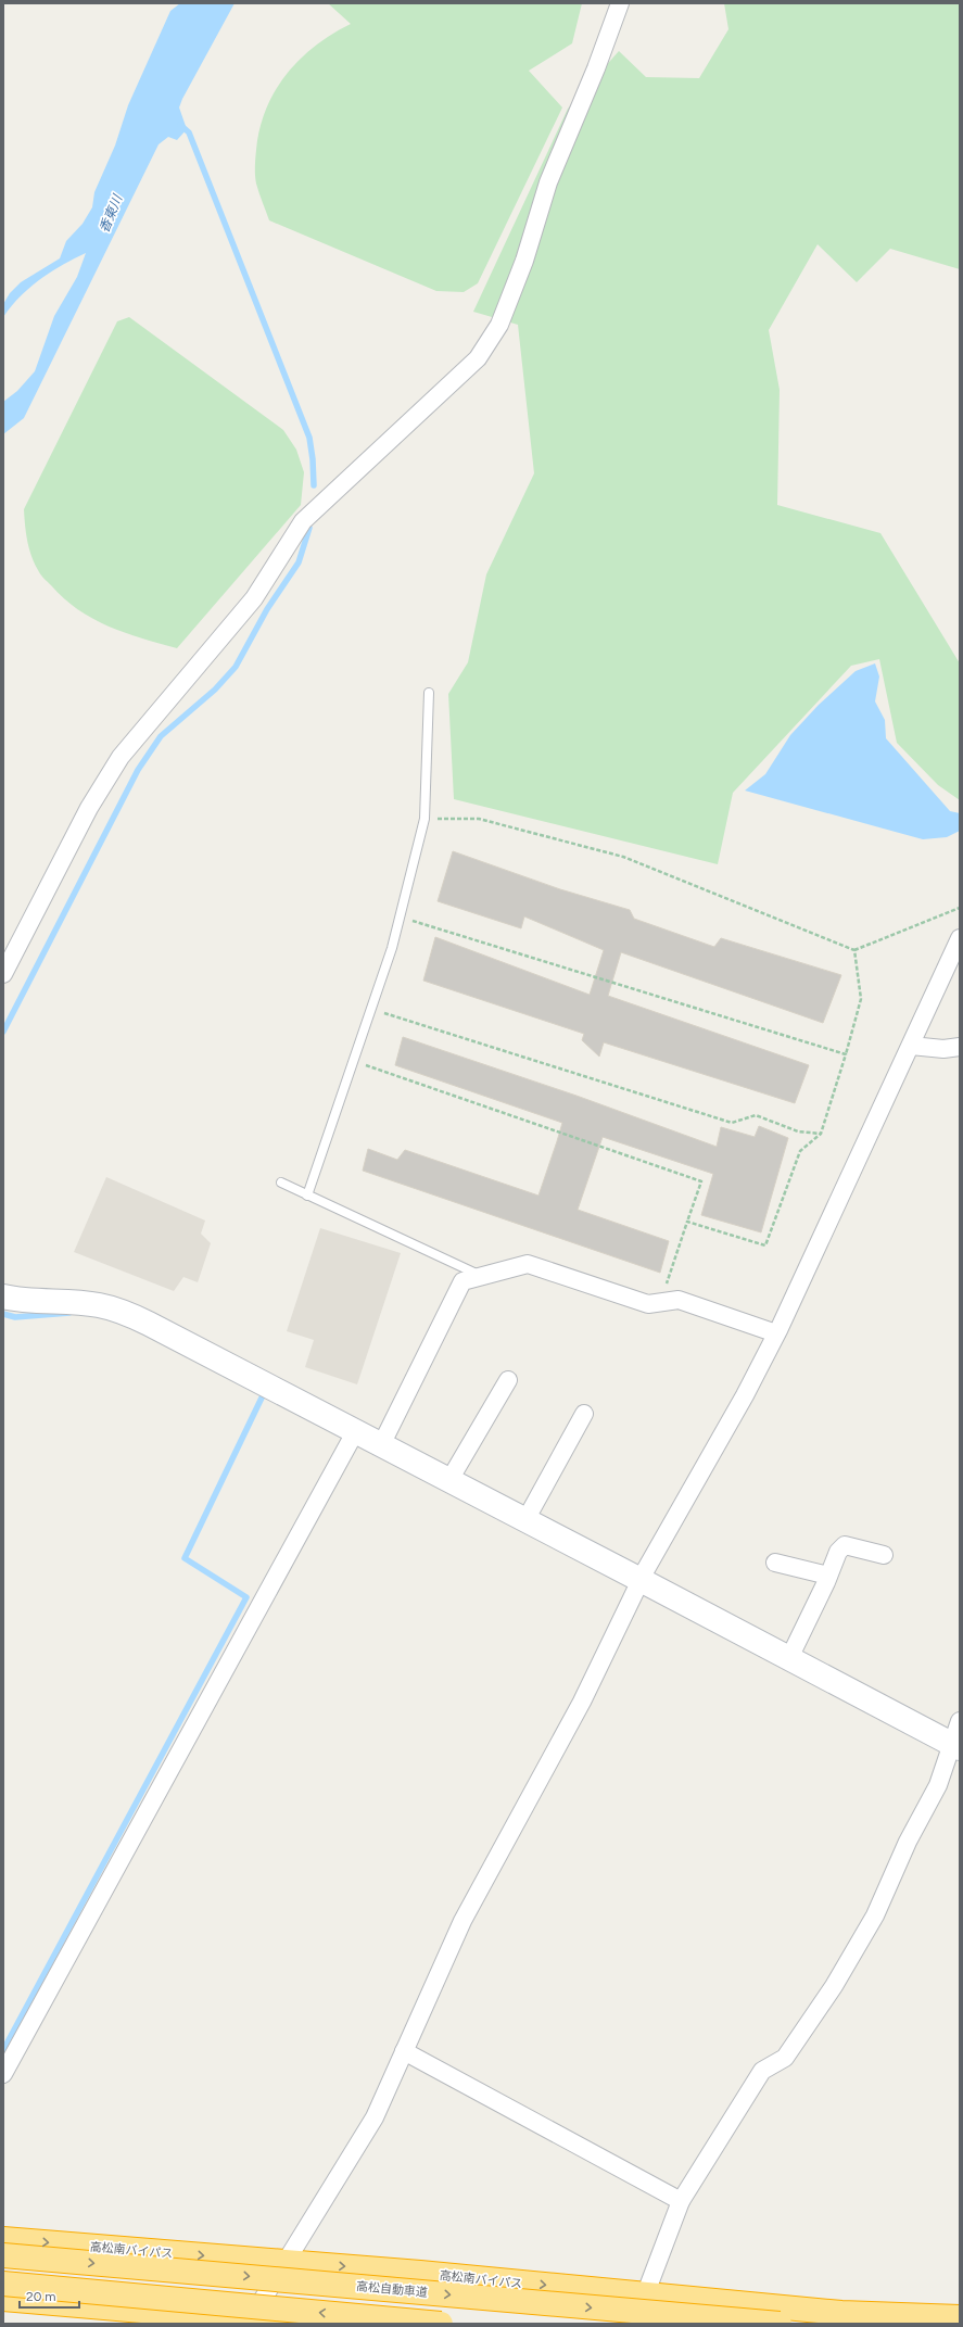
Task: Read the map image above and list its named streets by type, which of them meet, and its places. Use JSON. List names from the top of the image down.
{
  "streets": {
    "highway": ["高松南バイパス", "高松自動車道"]
  },
  "water": ["香東川"],
  "scale_bar": "20 m"
}
